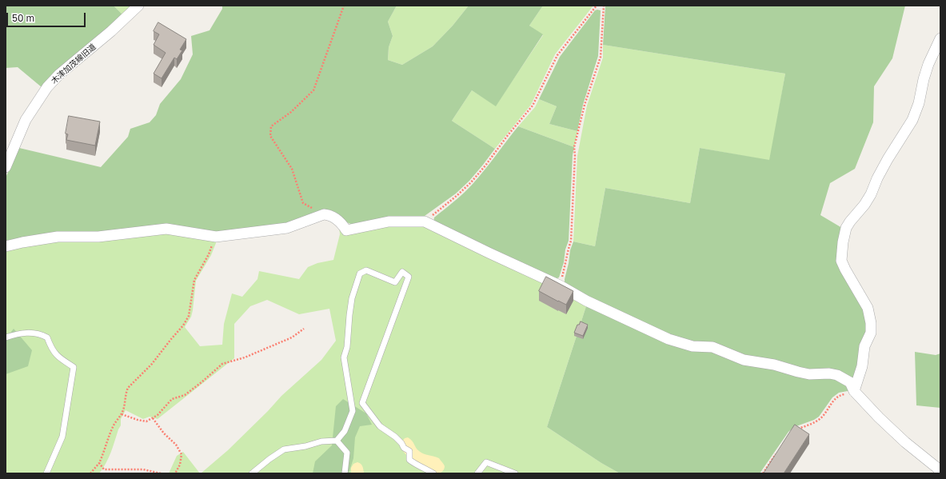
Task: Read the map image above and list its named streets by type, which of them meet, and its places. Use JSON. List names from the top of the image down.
{
  "streets": {
    "street": ["木津加茂線旧道"]
  },
  "scale_bar": "50 m"
}
